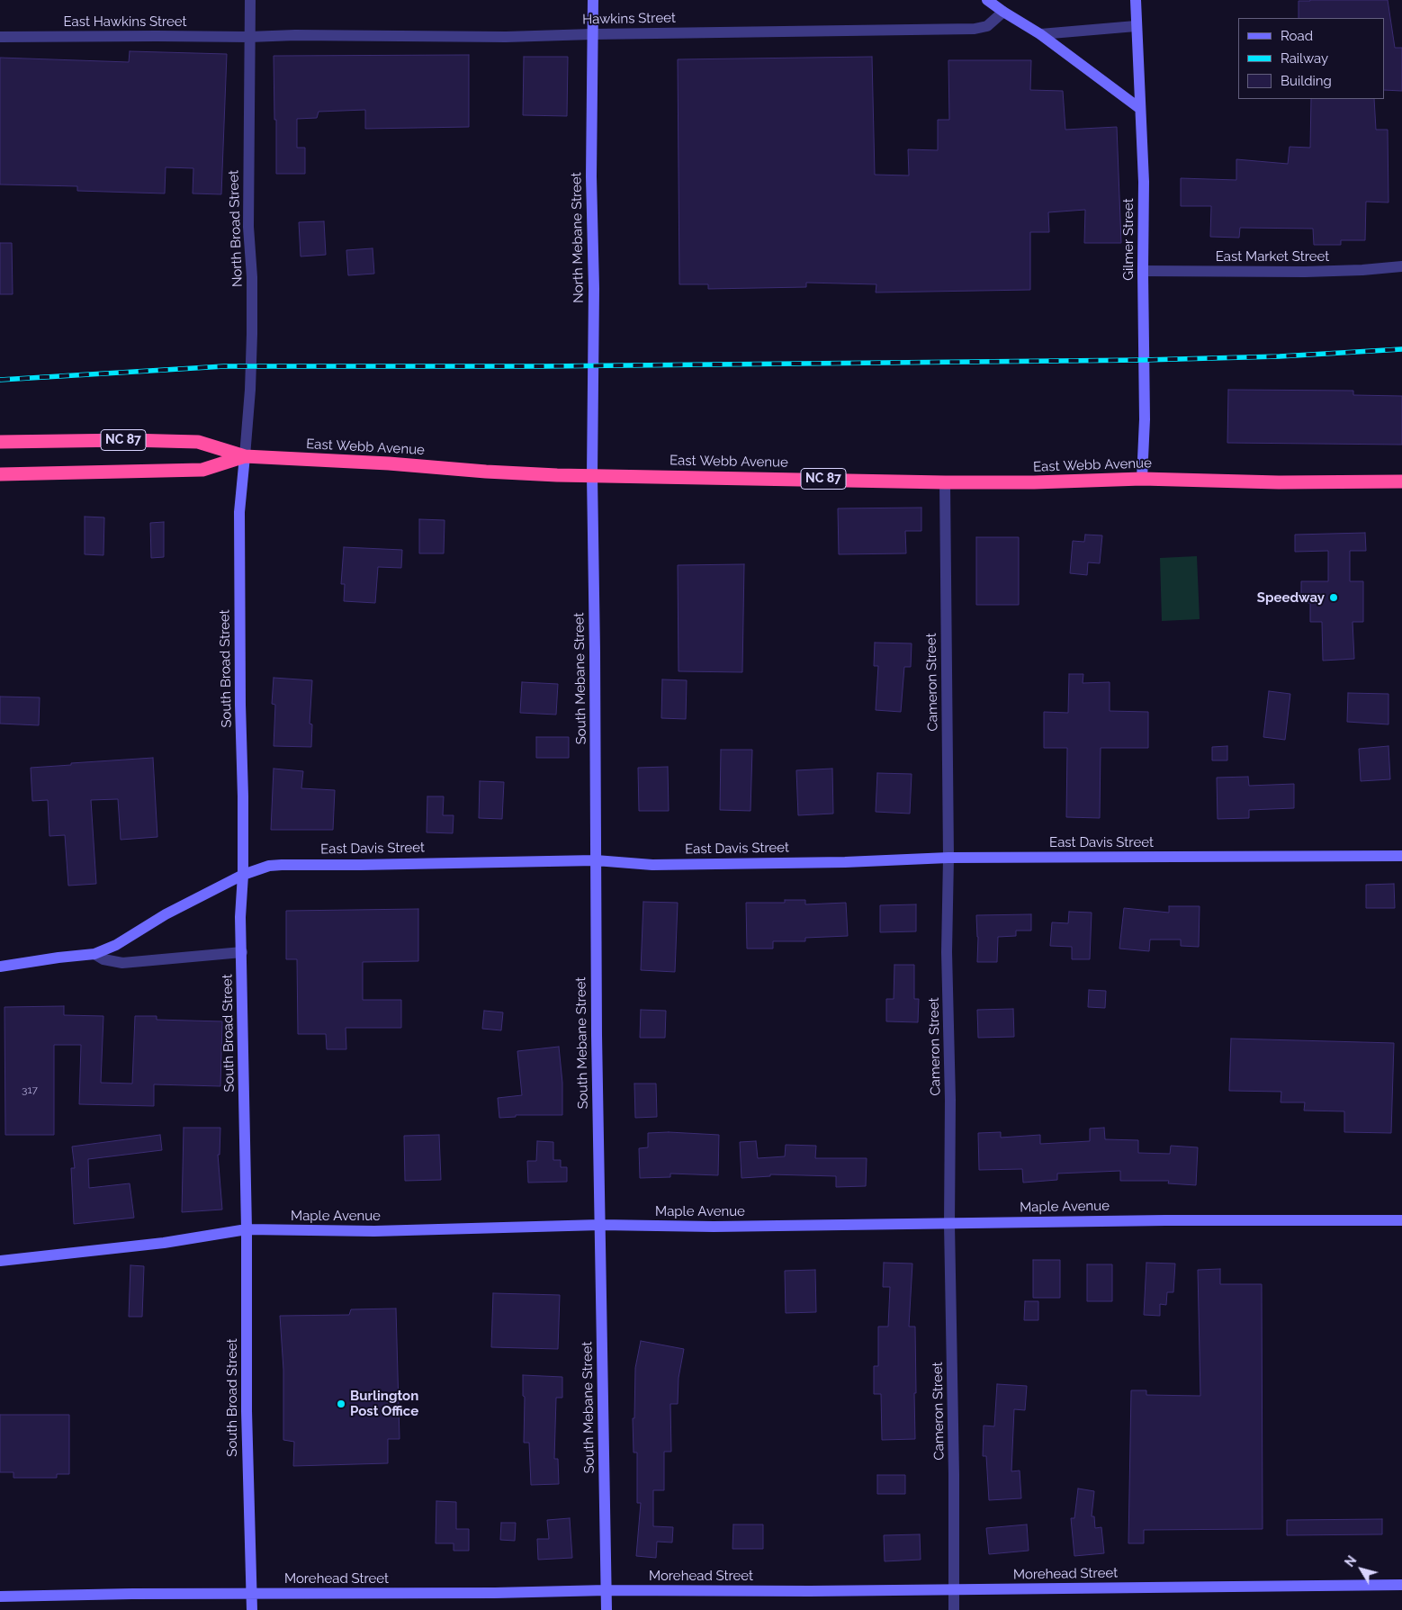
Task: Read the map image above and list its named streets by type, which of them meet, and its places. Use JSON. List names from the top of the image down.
{
  "streets": {
    "highway": ["NC 87", "East Webb Avenue"],
    "street": [
      "Hawkins Street",
      "East Hawkins Street",
      "North Broad Street",
      "North Mebane Street",
      "Gilmer Street",
      "East Market Street",
      "South Broad Street",
      "South Mebane Street",
      "Cameron Street",
      "East Davis Street",
      "Maple Avenue",
      "Morehead Street"
    ]
  },
  "crossings": [
    ["Hawkins Street", "East Hawkins Street"],
    ["Hawkins Street", "North Broad Street"],
    ["Hawkins Street", "North Mebane Street"],
    ["East Hawkins Street", "North Broad Street"],
    ["North Broad Street", "East Webb Avenue"],
    ["North Broad Street", "South Broad Street"],
    ["North Mebane Street", "East Webb Avenue"],
    ["North Mebane Street", "South Mebane Street"],
    ["Gilmer Street", "East Market Street"],
    ["Gilmer Street", "East Webb Avenue"],
    ["East Webb Avenue", "South Broad Street"],
    ["East Webb Avenue", "South Mebane Street"],
    ["East Webb Avenue", "Cameron Street"],
    ["South Broad Street", "East Davis Street"],
    ["South Broad Street", "Maple Avenue"],
    ["South Broad Street", "Morehead Street"],
    ["South Mebane Street", "East Davis Street"],
    ["South Mebane Street", "Maple Avenue"],
    ["South Mebane Street", "Morehead Street"],
    ["Cameron Street", "East Davis Street"],
    ["Cameron Street", "Maple Avenue"],
    ["Cameron Street", "Morehead Street"]
  ],
  "places": ["Speedway", "Burlington Post Office"],
  "house_numbers": ["317"],
  "legend": ["Road", "Railway", "Building"],
  "north": "top left"
}
